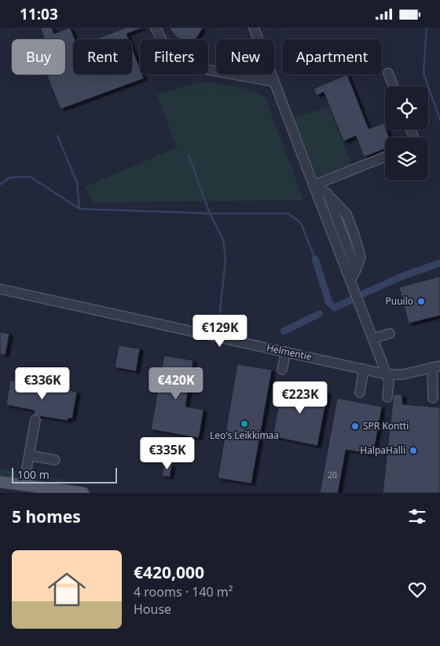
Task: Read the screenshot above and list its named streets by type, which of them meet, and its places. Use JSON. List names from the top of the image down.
{
  "streets": {
    "street": ["Helmentie"]
  },
  "places": [
    "Puuilo",
    "Leo's Leikkimaa",
    "SPR Kontti",
    "HalpaHalli"
  ],
  "house_numbers": ["20"],
  "scale_bar": "100 m",
  "page": {
    "status": "11:03",
    "chip": [
      "Buy",
      "Rent",
      "Filters",
      "New",
      "Apartment"
    ],
    "price": [
      "€129K",
      "€336K",
      "€420K",
      "€223K",
      "€335K"
    ],
    "scale": "100 m",
    "heading": "5 homes",
    "list": [
      {
        "name": "€420,000",
        "note": "4 rooms · 140 m² · House"
      }
    ]
  }
}
